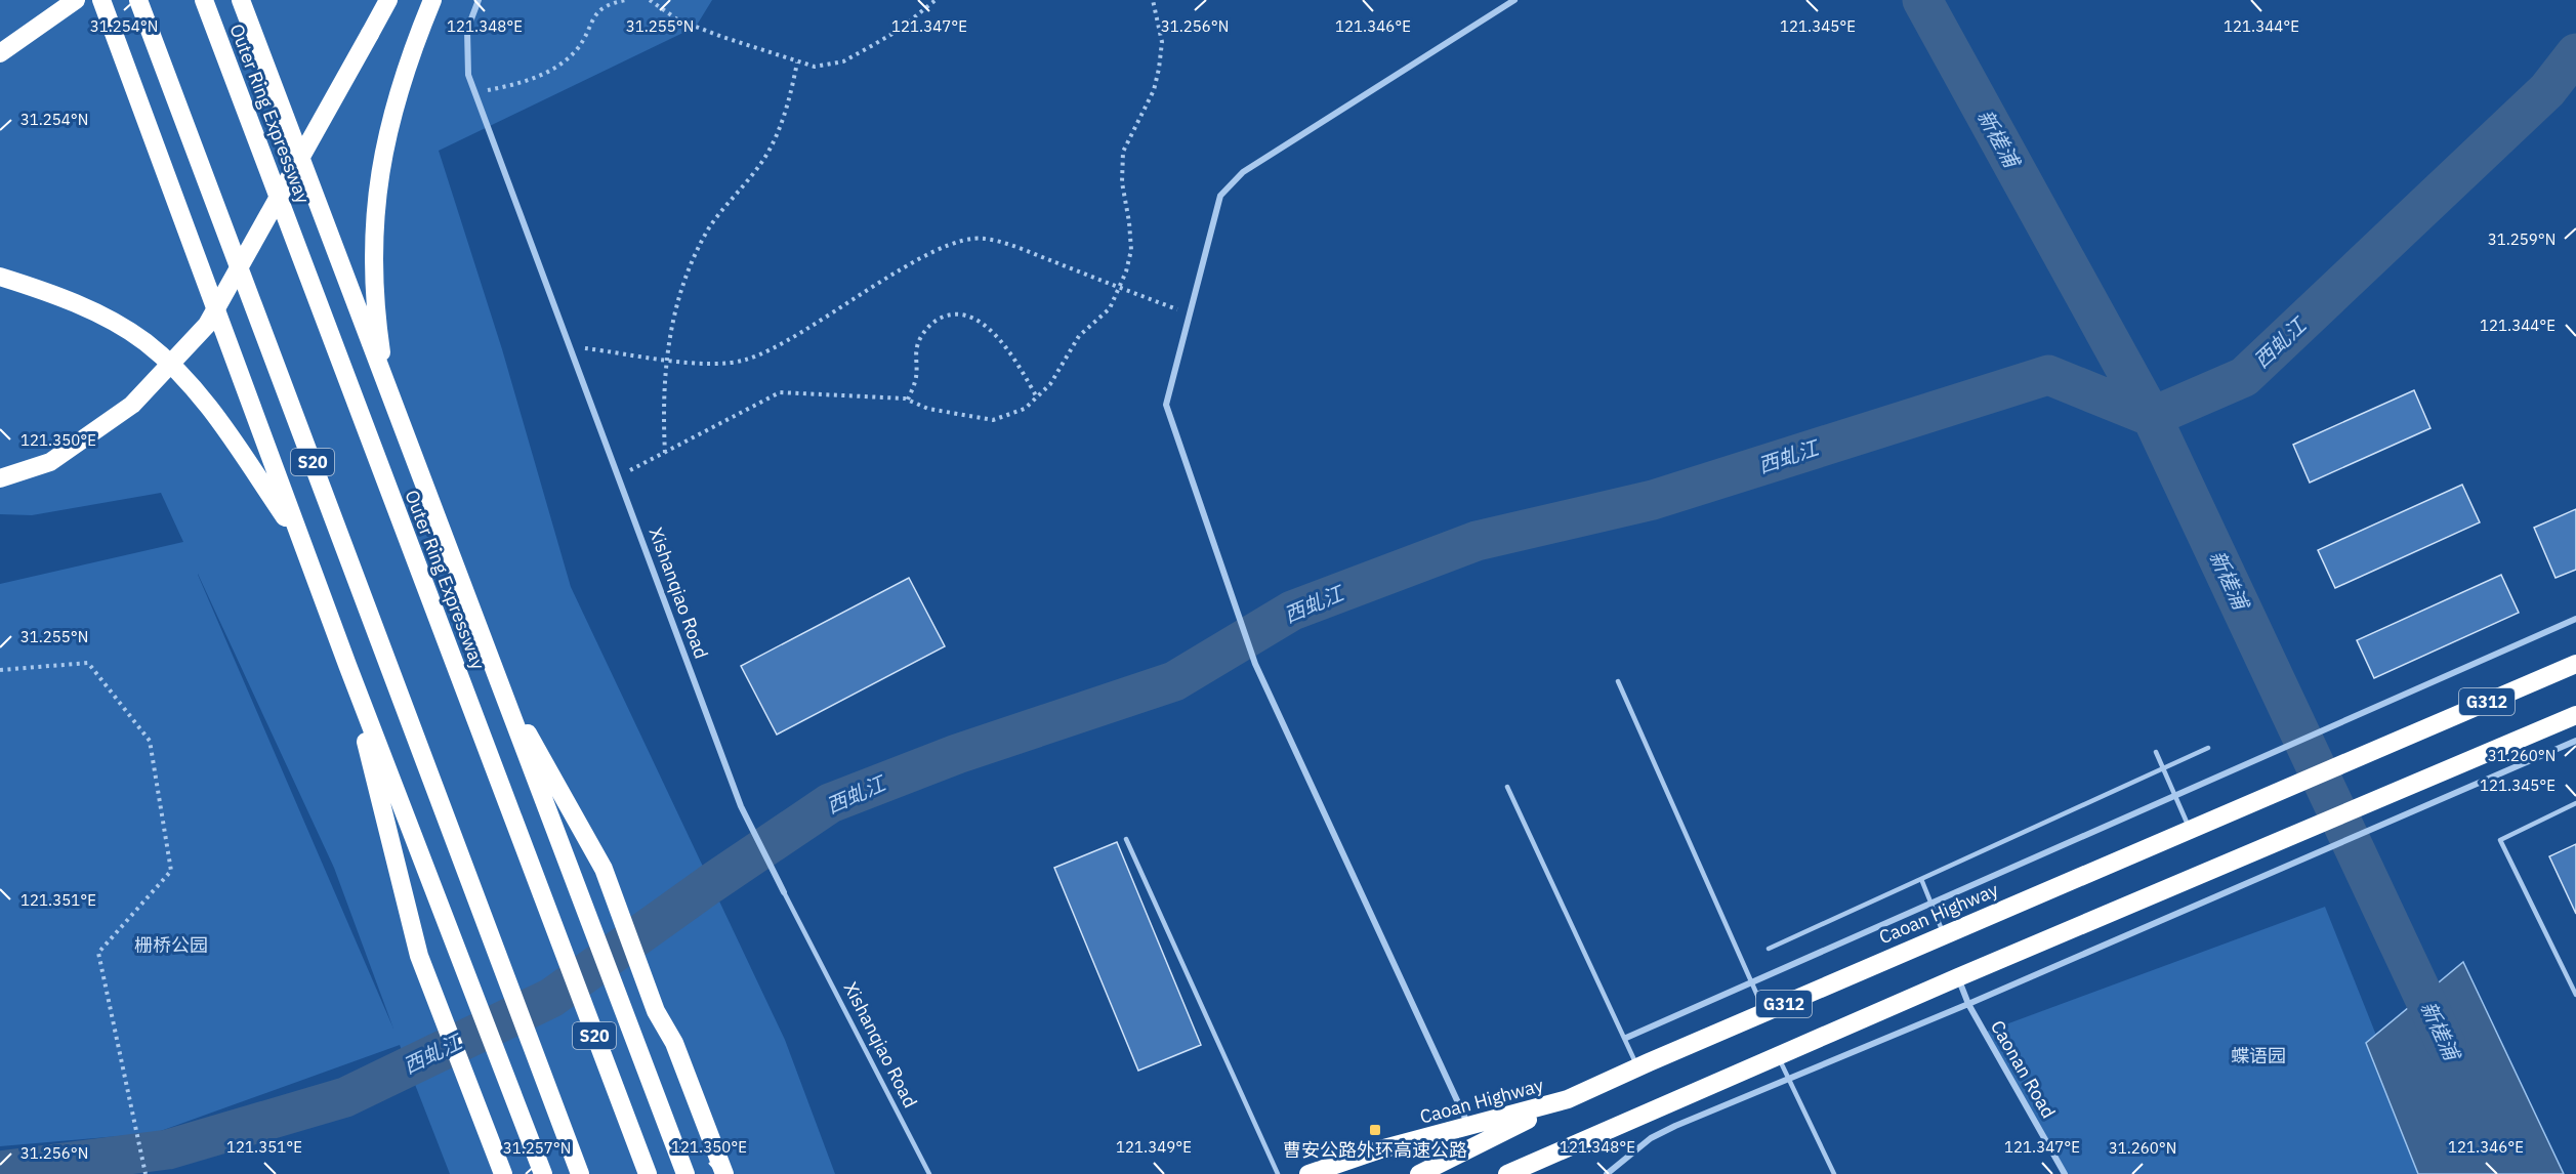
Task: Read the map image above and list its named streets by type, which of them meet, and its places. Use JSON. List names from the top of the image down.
{
  "streets": {
    "highway": [
      "Outer Ring Expressway",
      "S20",
      "G312",
      "Caoan Highway"
    ],
    "street": ["Xishanqiao Road", "Caonan Road"]
  },
  "crossings": [
    ["G312", "Caonan Road"]
  ],
  "water": ["新槎浦", "西虬江"],
  "parks": ["栅桥公园", "蝶语园"],
  "places": {
    "transit": ["曹安公路外环高速公路"]
  },
  "coordinates": [
    "31.254°N",
    "31.255°N",
    "31.256°N",
    "121.348°E",
    "121.347°E",
    "121.346°E",
    "121.345°E",
    "121.344°E",
    "31.259°N",
    "121.350°E",
    "31.260°N",
    "121.351°E",
    "121.349°E",
    "31.257°N"
  ]
}
